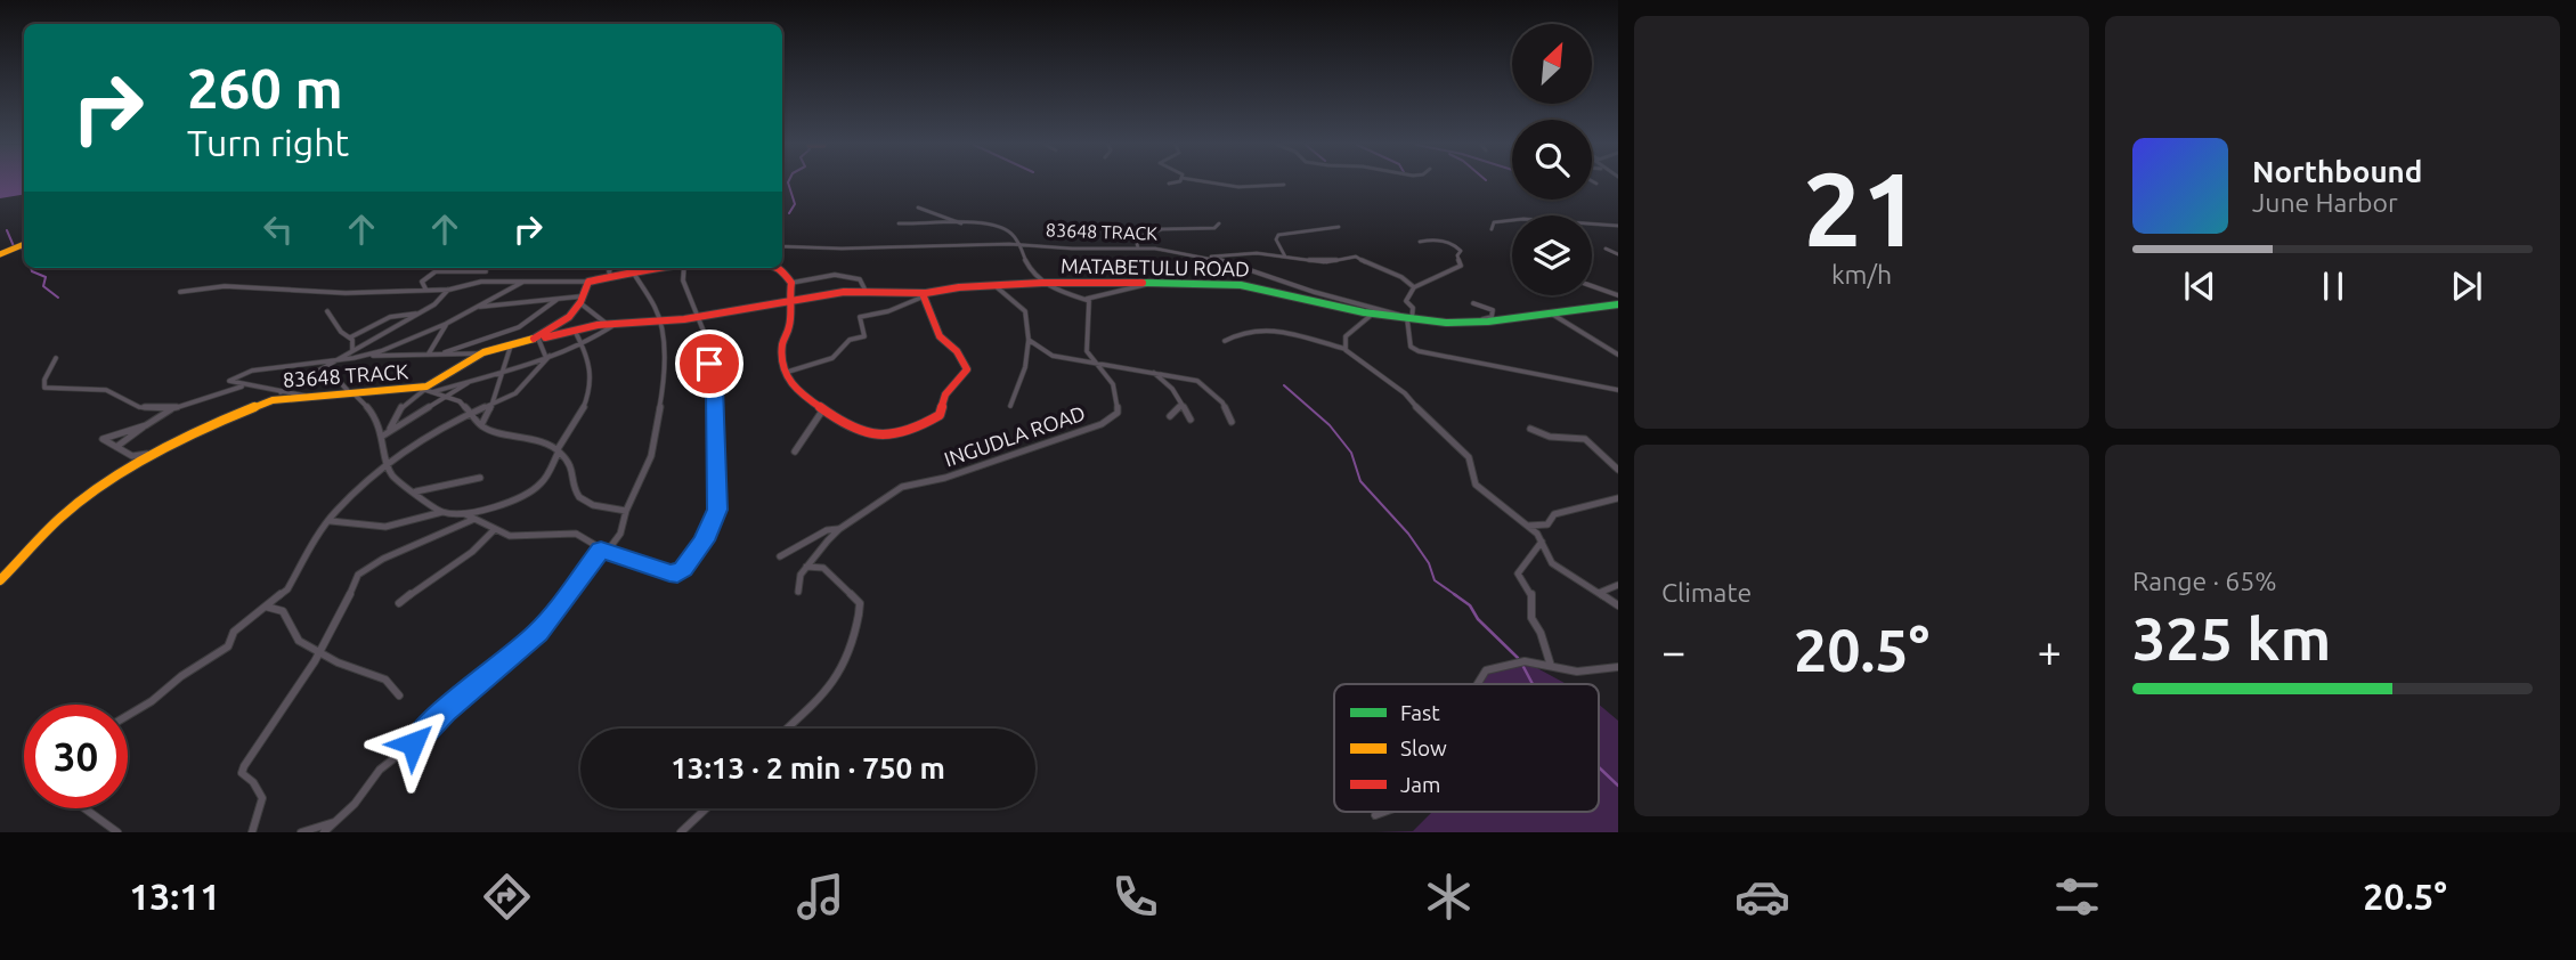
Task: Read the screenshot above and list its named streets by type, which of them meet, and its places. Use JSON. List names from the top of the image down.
{
  "streets": {
    "street": ["83648 TRACK", "MATABETULU ROAD", "INGUDLA ROAD"]
  },
  "crossings": [
    ["83648 TRACK", "MATABETULU ROAD"]
  ],
  "legend": ["Fast", "Slow", "Jam"],
  "north": "top right",
  "page": {
    "tile": [
      ["21", "km/h"],
      "Climate",
      ["Range · 65%", "325 km"]
    ],
    "turn": ["260 m", "Turn right"],
    "song": ["Northbound", "June Harbor"],
    "heat": ["−", "20.5°", "+"],
    "limit": "30",
    "trip": "13:13 · 2 min · 750 m",
    "tabs": ["13:11", "20.5°"]
  }
}
